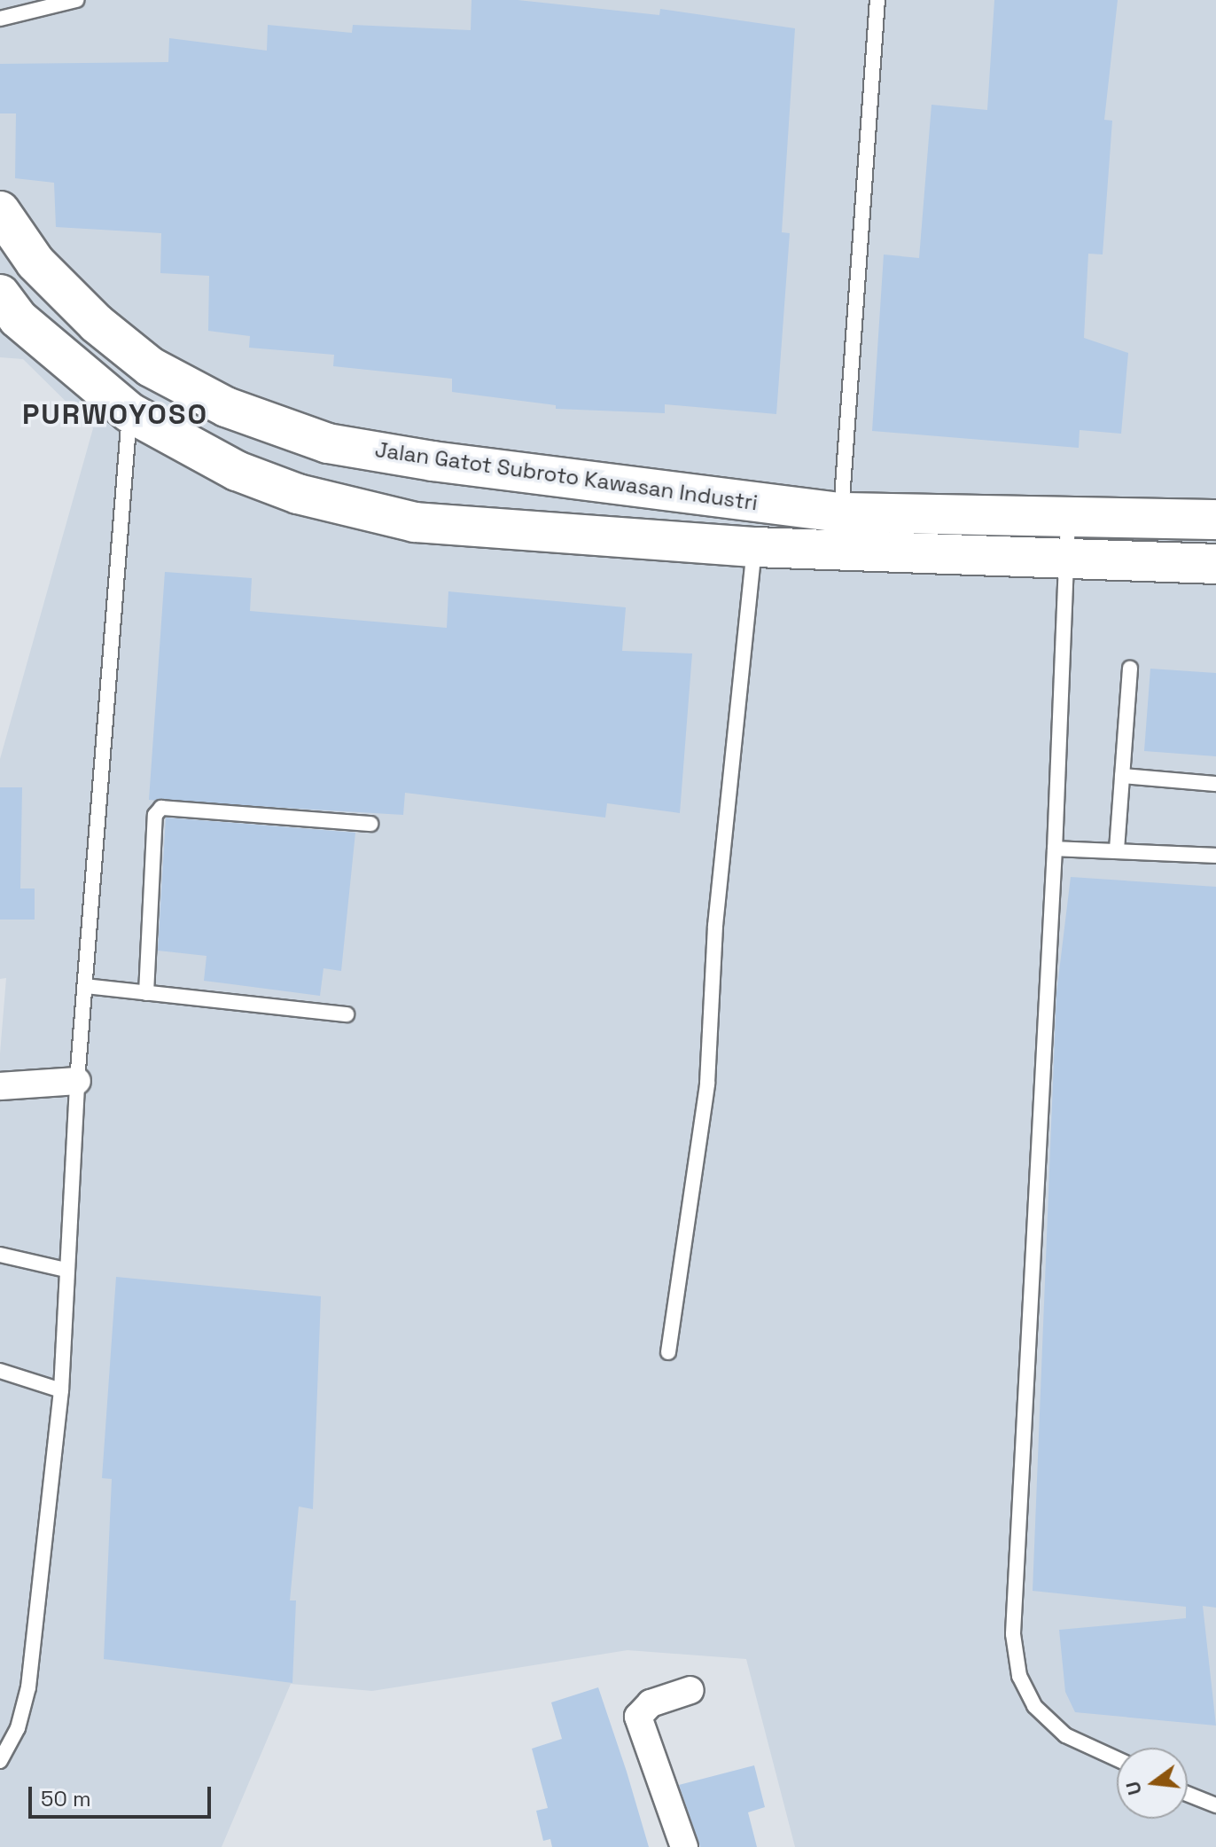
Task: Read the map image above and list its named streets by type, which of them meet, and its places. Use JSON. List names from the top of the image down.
{
  "streets": {
    "street": ["Jalan Gatot Subroto Kawasan Industri"]
  },
  "districts": ["PURWOYOSO"],
  "scale_bar": "50 m",
  "north": "left"
}
